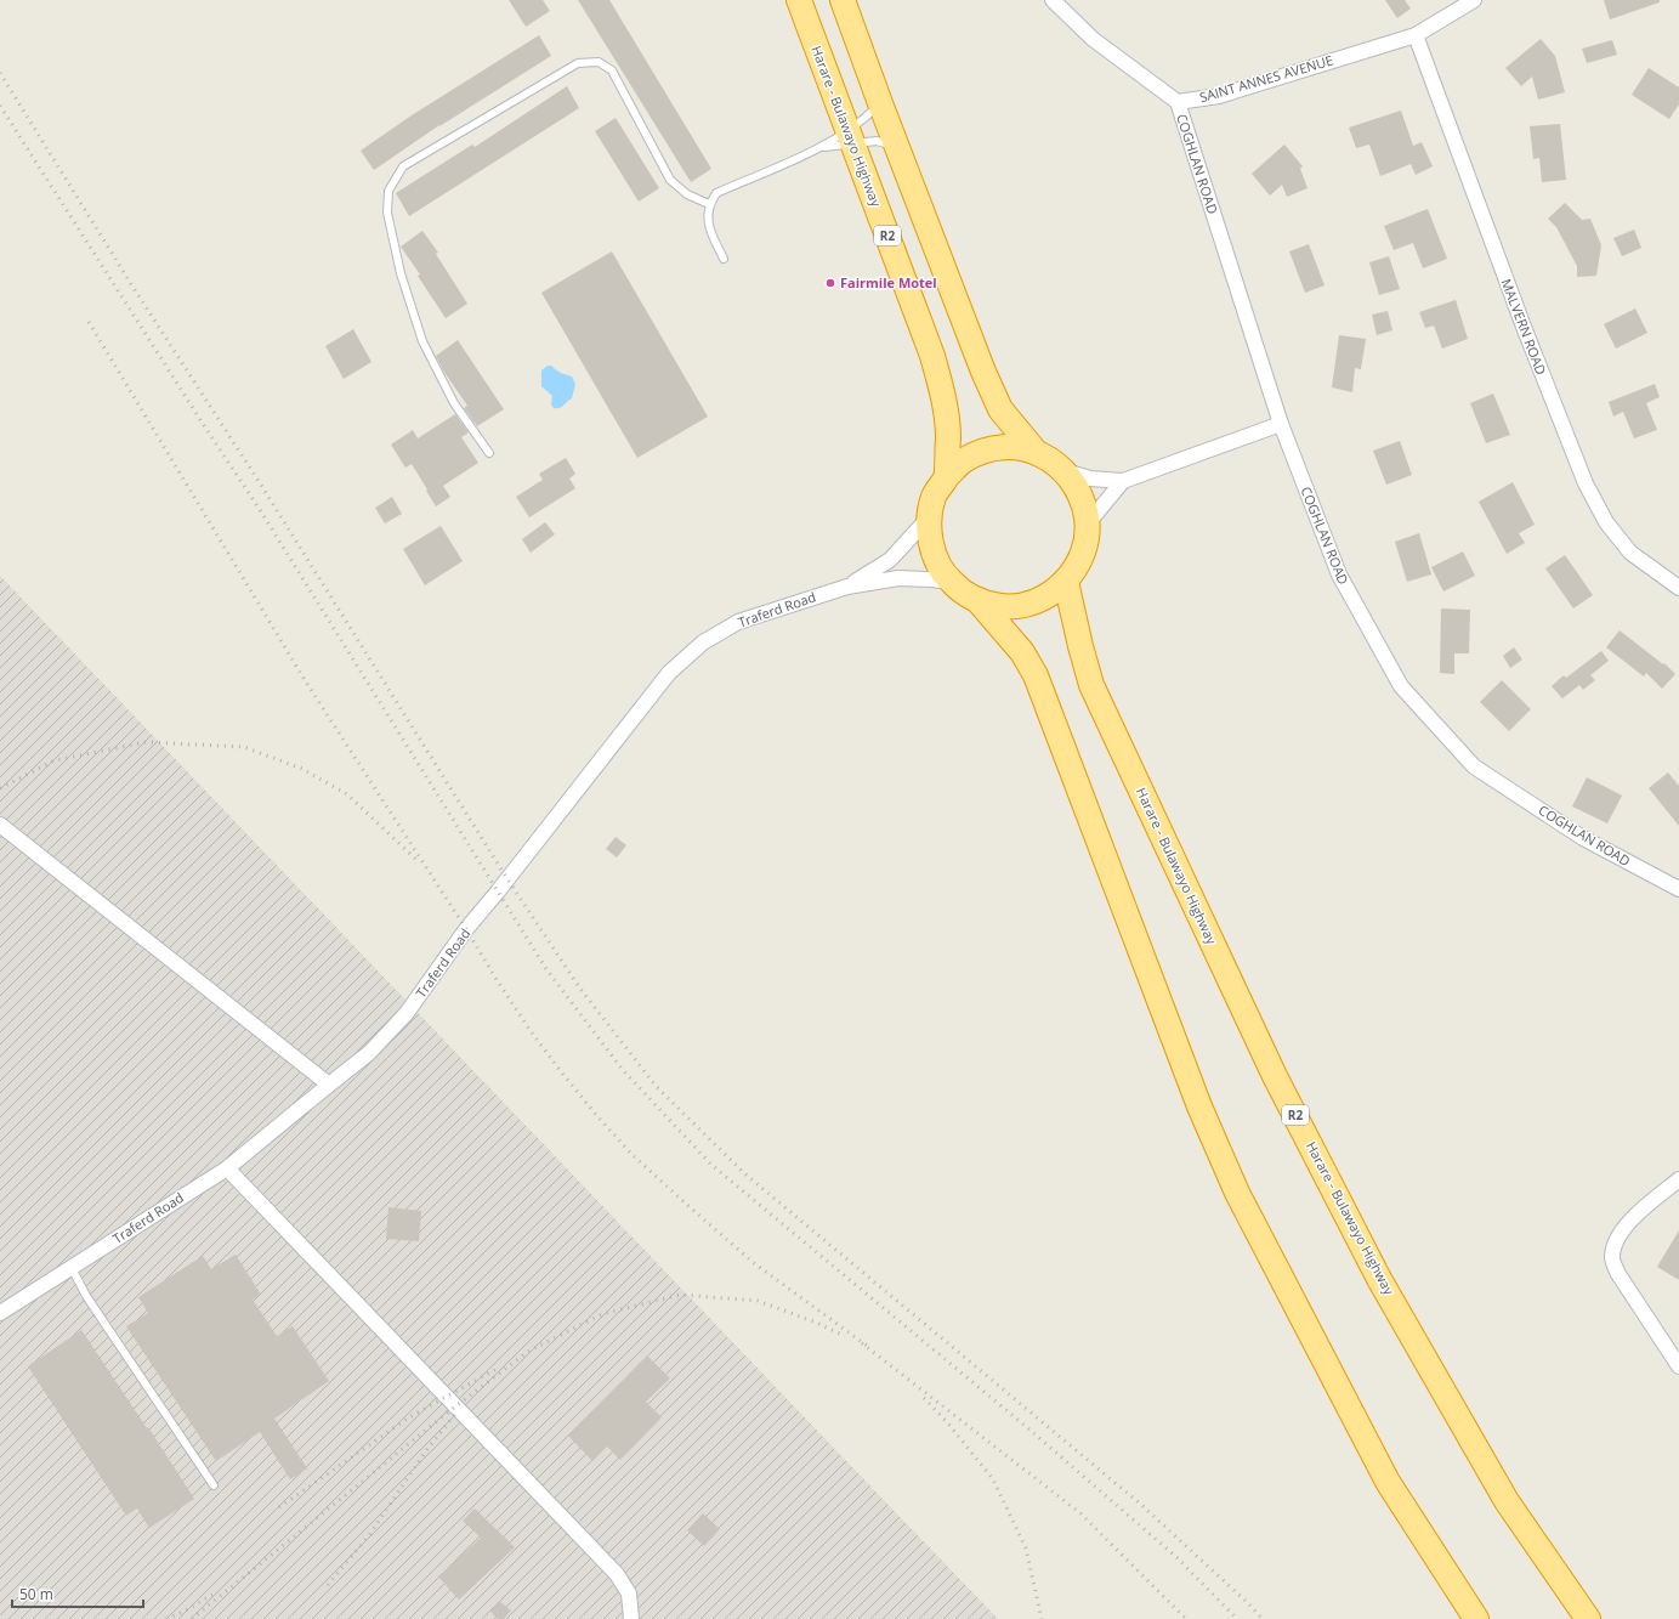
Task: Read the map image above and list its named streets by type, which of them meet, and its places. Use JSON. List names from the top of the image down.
{
  "streets": {
    "highway": ["Harare - Bulawayo Highway", "R2"],
    "street": [
      "SAINT ANNES AVENUE",
      "COGHLAN ROAD",
      "MALVERN ROAD",
      "Traferd Road"
    ]
  },
  "crossings": [
    ["SAINT ANNES AVENUE", "COGHLAN ROAD"],
    ["SAINT ANNES AVENUE", "MALVERN ROAD"],
    ["Harare - Bulawayo Highway", "Traferd Road"]
  ],
  "places": ["Fairmile Motel"],
  "scale_bar": "50 m"
}
